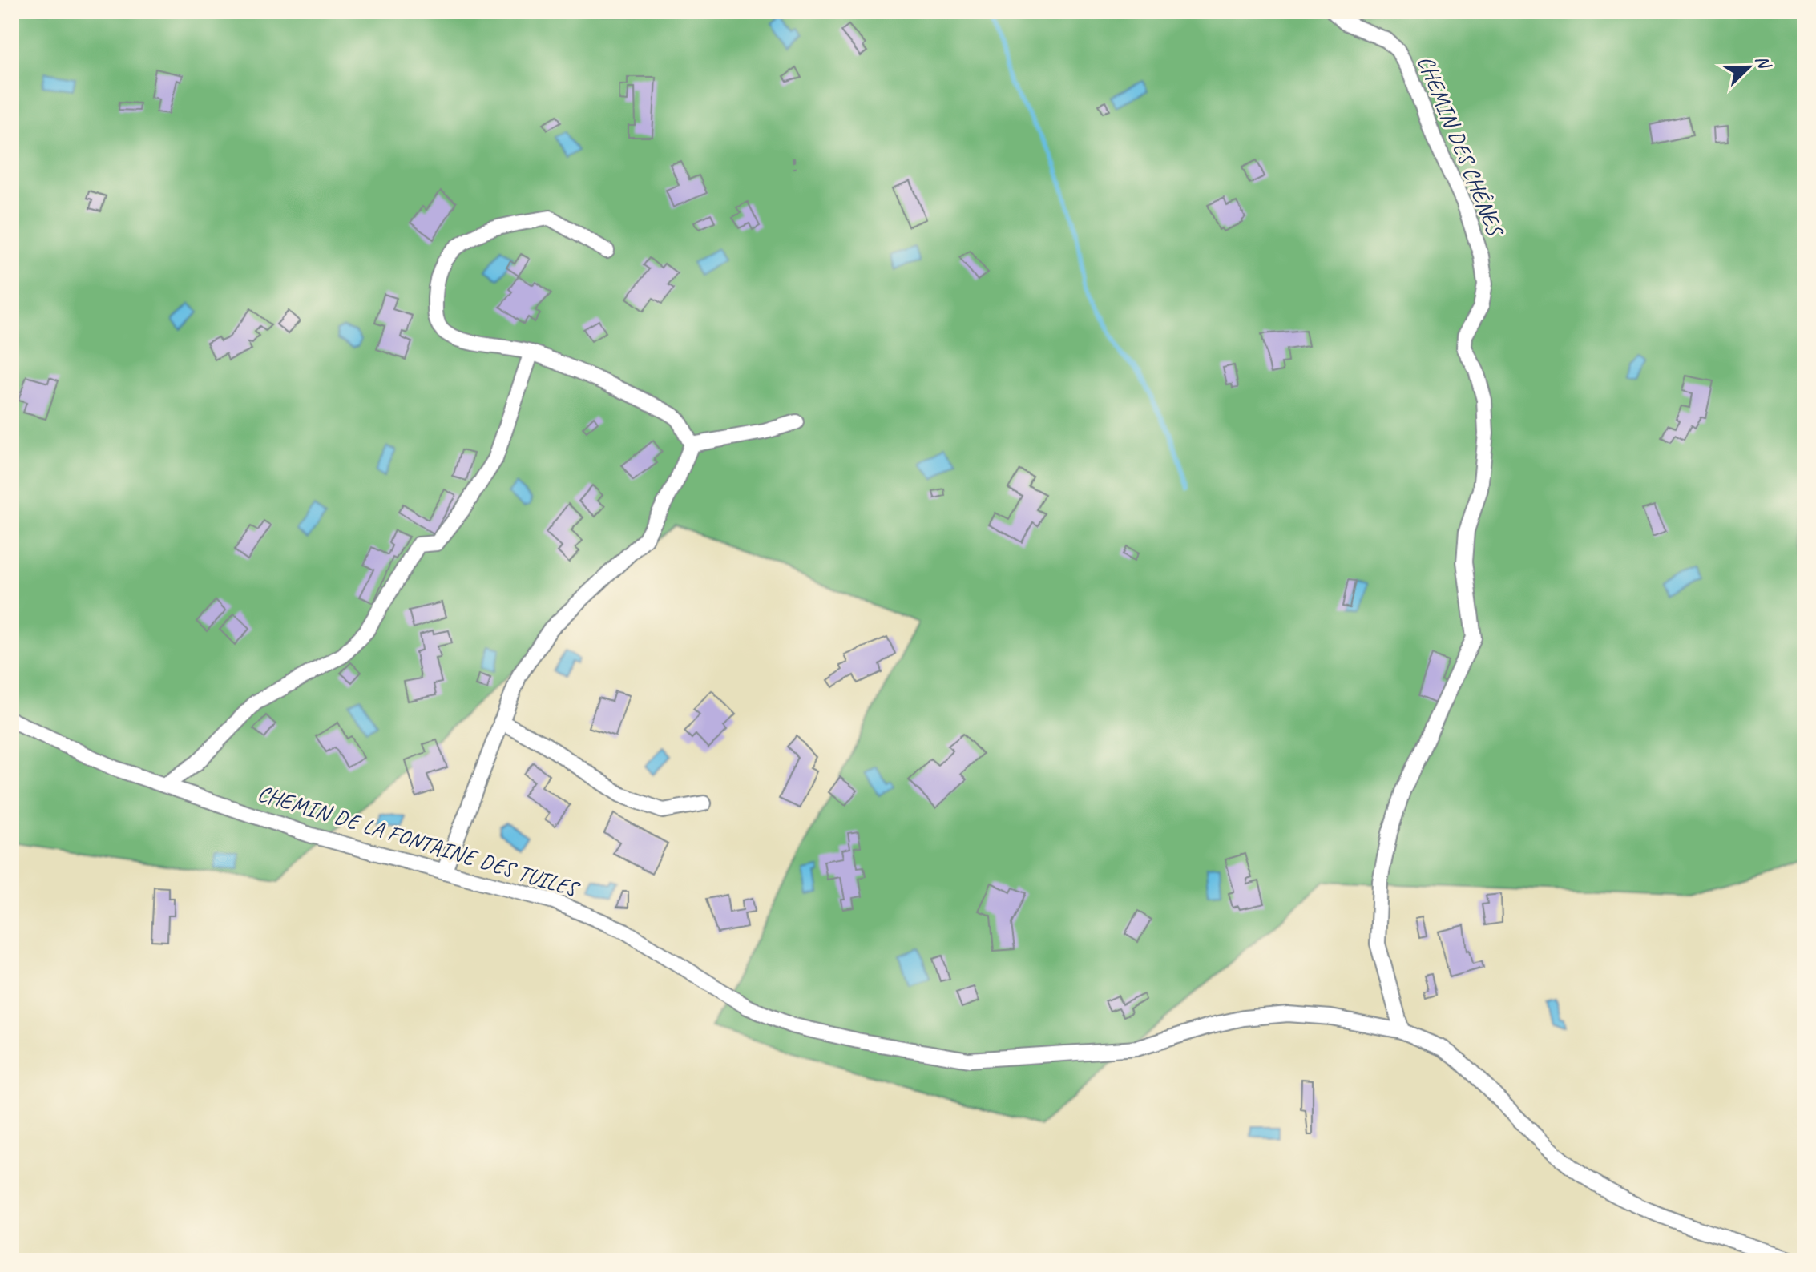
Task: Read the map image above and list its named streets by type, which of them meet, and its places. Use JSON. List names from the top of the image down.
{
  "streets": {
    "street": ["CHEMIN DES CHÊNES", "CHEMIN DE LA FONTAINE DES TUILES"]
  },
  "crossings": [
    ["CHEMIN DES CHÊNES", "CHEMIN DE LA FONTAINE DES TUILES"]
  ],
  "north": "top right"
}
